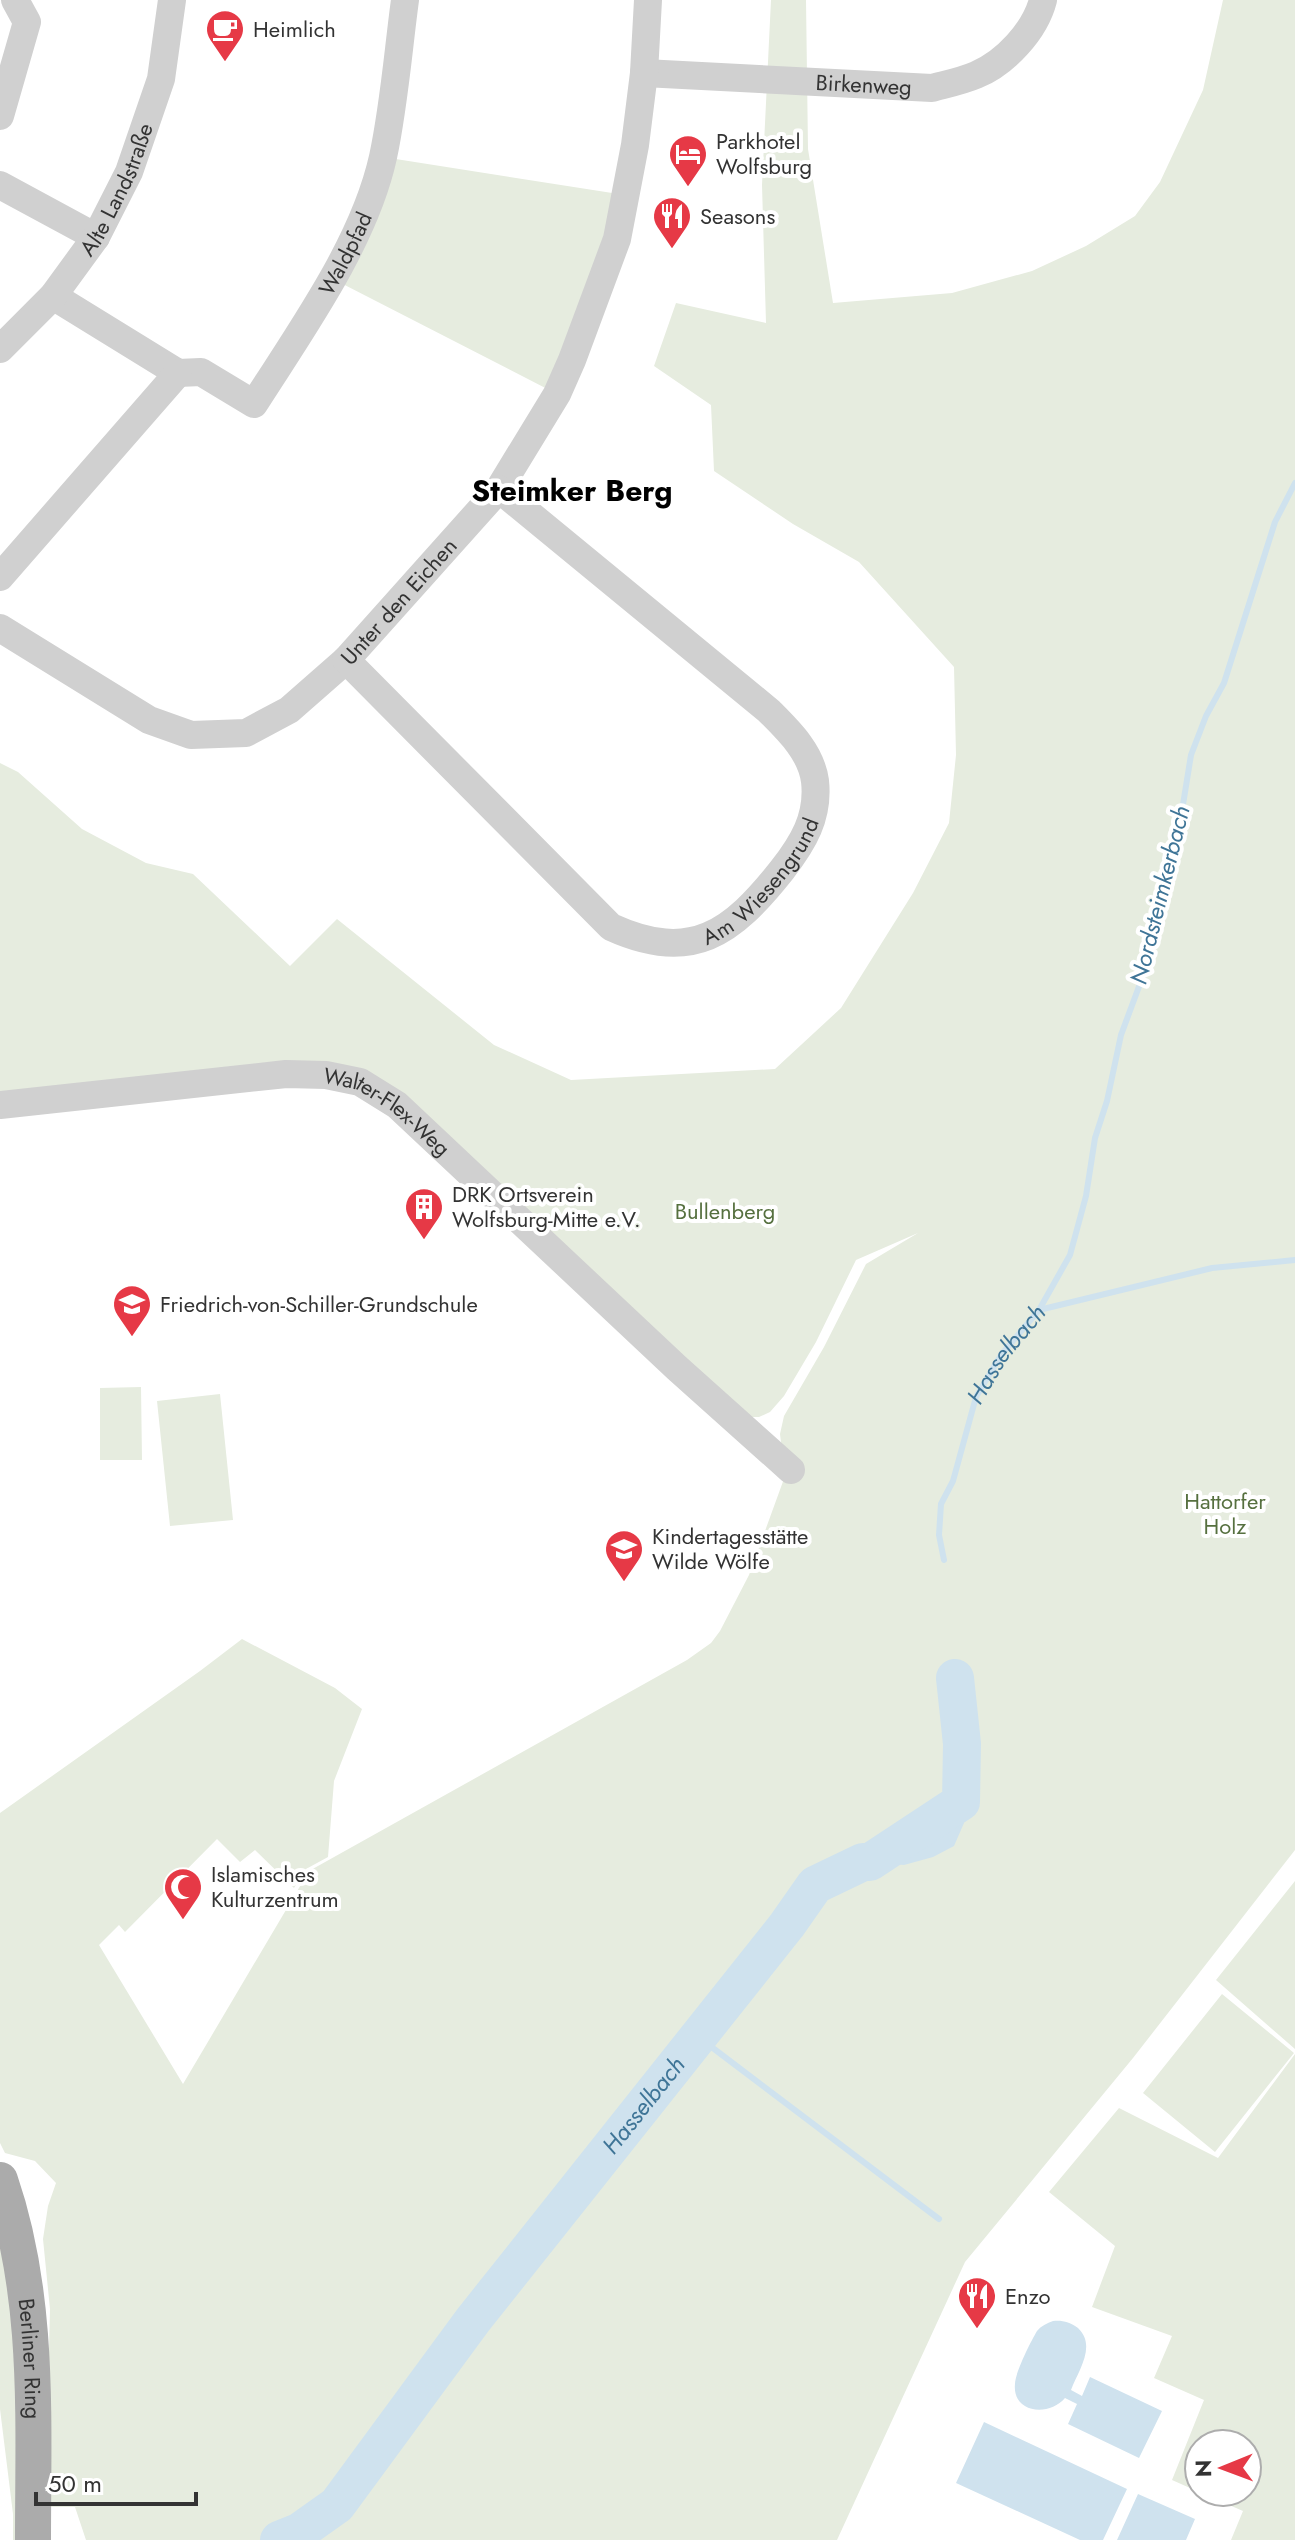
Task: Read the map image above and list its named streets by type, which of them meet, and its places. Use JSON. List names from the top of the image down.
{
  "streets": {
    "main road": ["Berliner Ring"],
    "street": [
      "Birkenweg",
      "Alte Landstraße",
      "Waldpfad",
      "Unter den Eichen",
      "Am Wiesengrund",
      "Walter-Flex-Weg"
    ]
  },
  "crossings": [
    ["Birkenweg", "Unter den Eichen"],
    ["Alte Landstraße", "Waldpfad"],
    ["Unter den Eichen", "Am Wiesengrund"]
  ],
  "districts": ["Steimker Berg"],
  "water": ["Nordsteimkerbach", "Hasselbach"],
  "parks": ["Bullenberg", "Hattorfer Holz"],
  "places": {
    "cafe": ["Heimlich"],
    "hotel": ["Parkhotel Wolfsburg"],
    "restaurant": ["Seasons", "Enzo"],
    "building": ["DRK Ortsverein Wolfsburg-Mitte e.V."],
    "school or university": ["Friedrich-von-Schiller-Grundschule", "Kindertagesstätte Wilde Wölfe"],
    "mosque": ["Islamisches Kulturzentrum"]
  },
  "scale_bar": "50 m",
  "north": "left"
}
